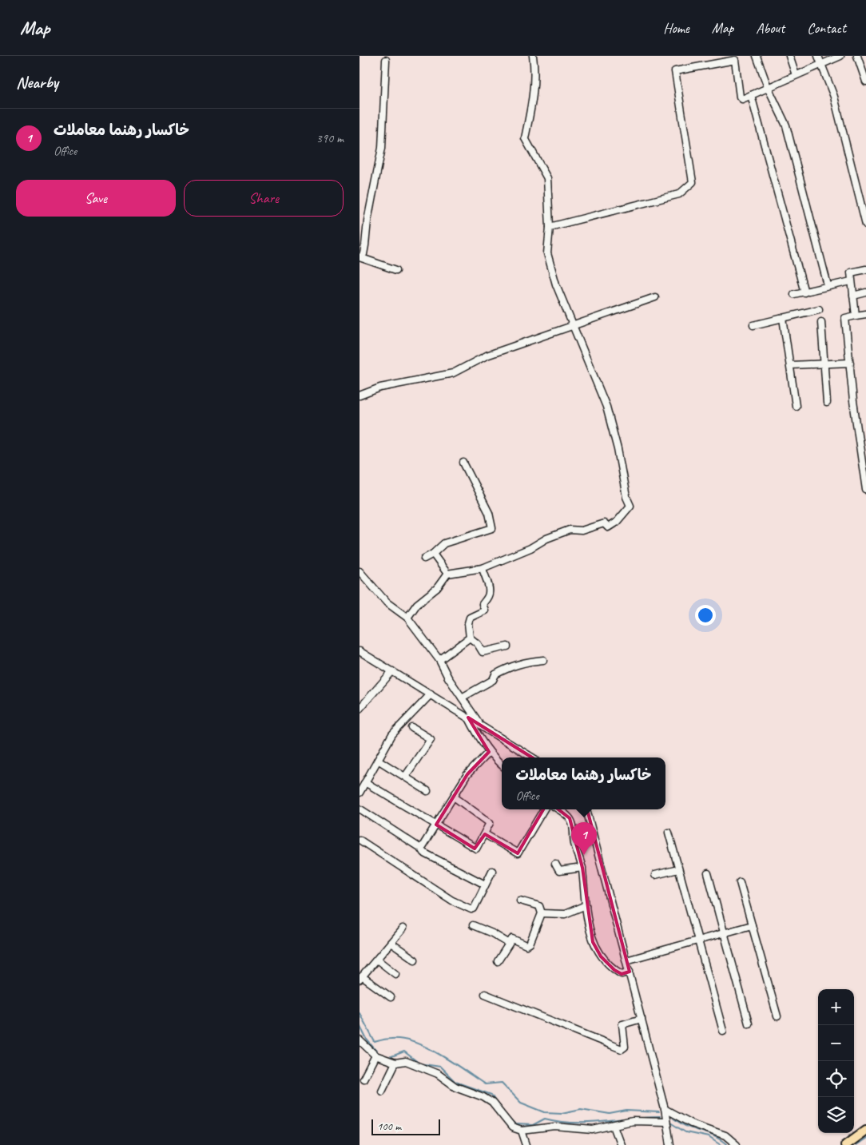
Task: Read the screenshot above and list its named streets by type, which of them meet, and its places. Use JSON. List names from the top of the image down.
{
  "scale_bar": "100 m",
  "page": {
    "header": "Map",
    "nav": [
      "Home",
      "Map",
      "About",
      "Contact"
    ],
    "heading": "Nearby",
    "list": [
      {
        "mark": "1",
        "name": "خاکسار رهنما معاملات",
        "note": "Office",
        "value": "390 m"
      }
    ],
    "buttons": ["Save", "Share"],
    "popup": ["خاکسار رهنما معاملات", "Office"],
    "pins": "1",
    "map_buttons": ["+", "−"],
    "scale": "100 m"
  }
}
